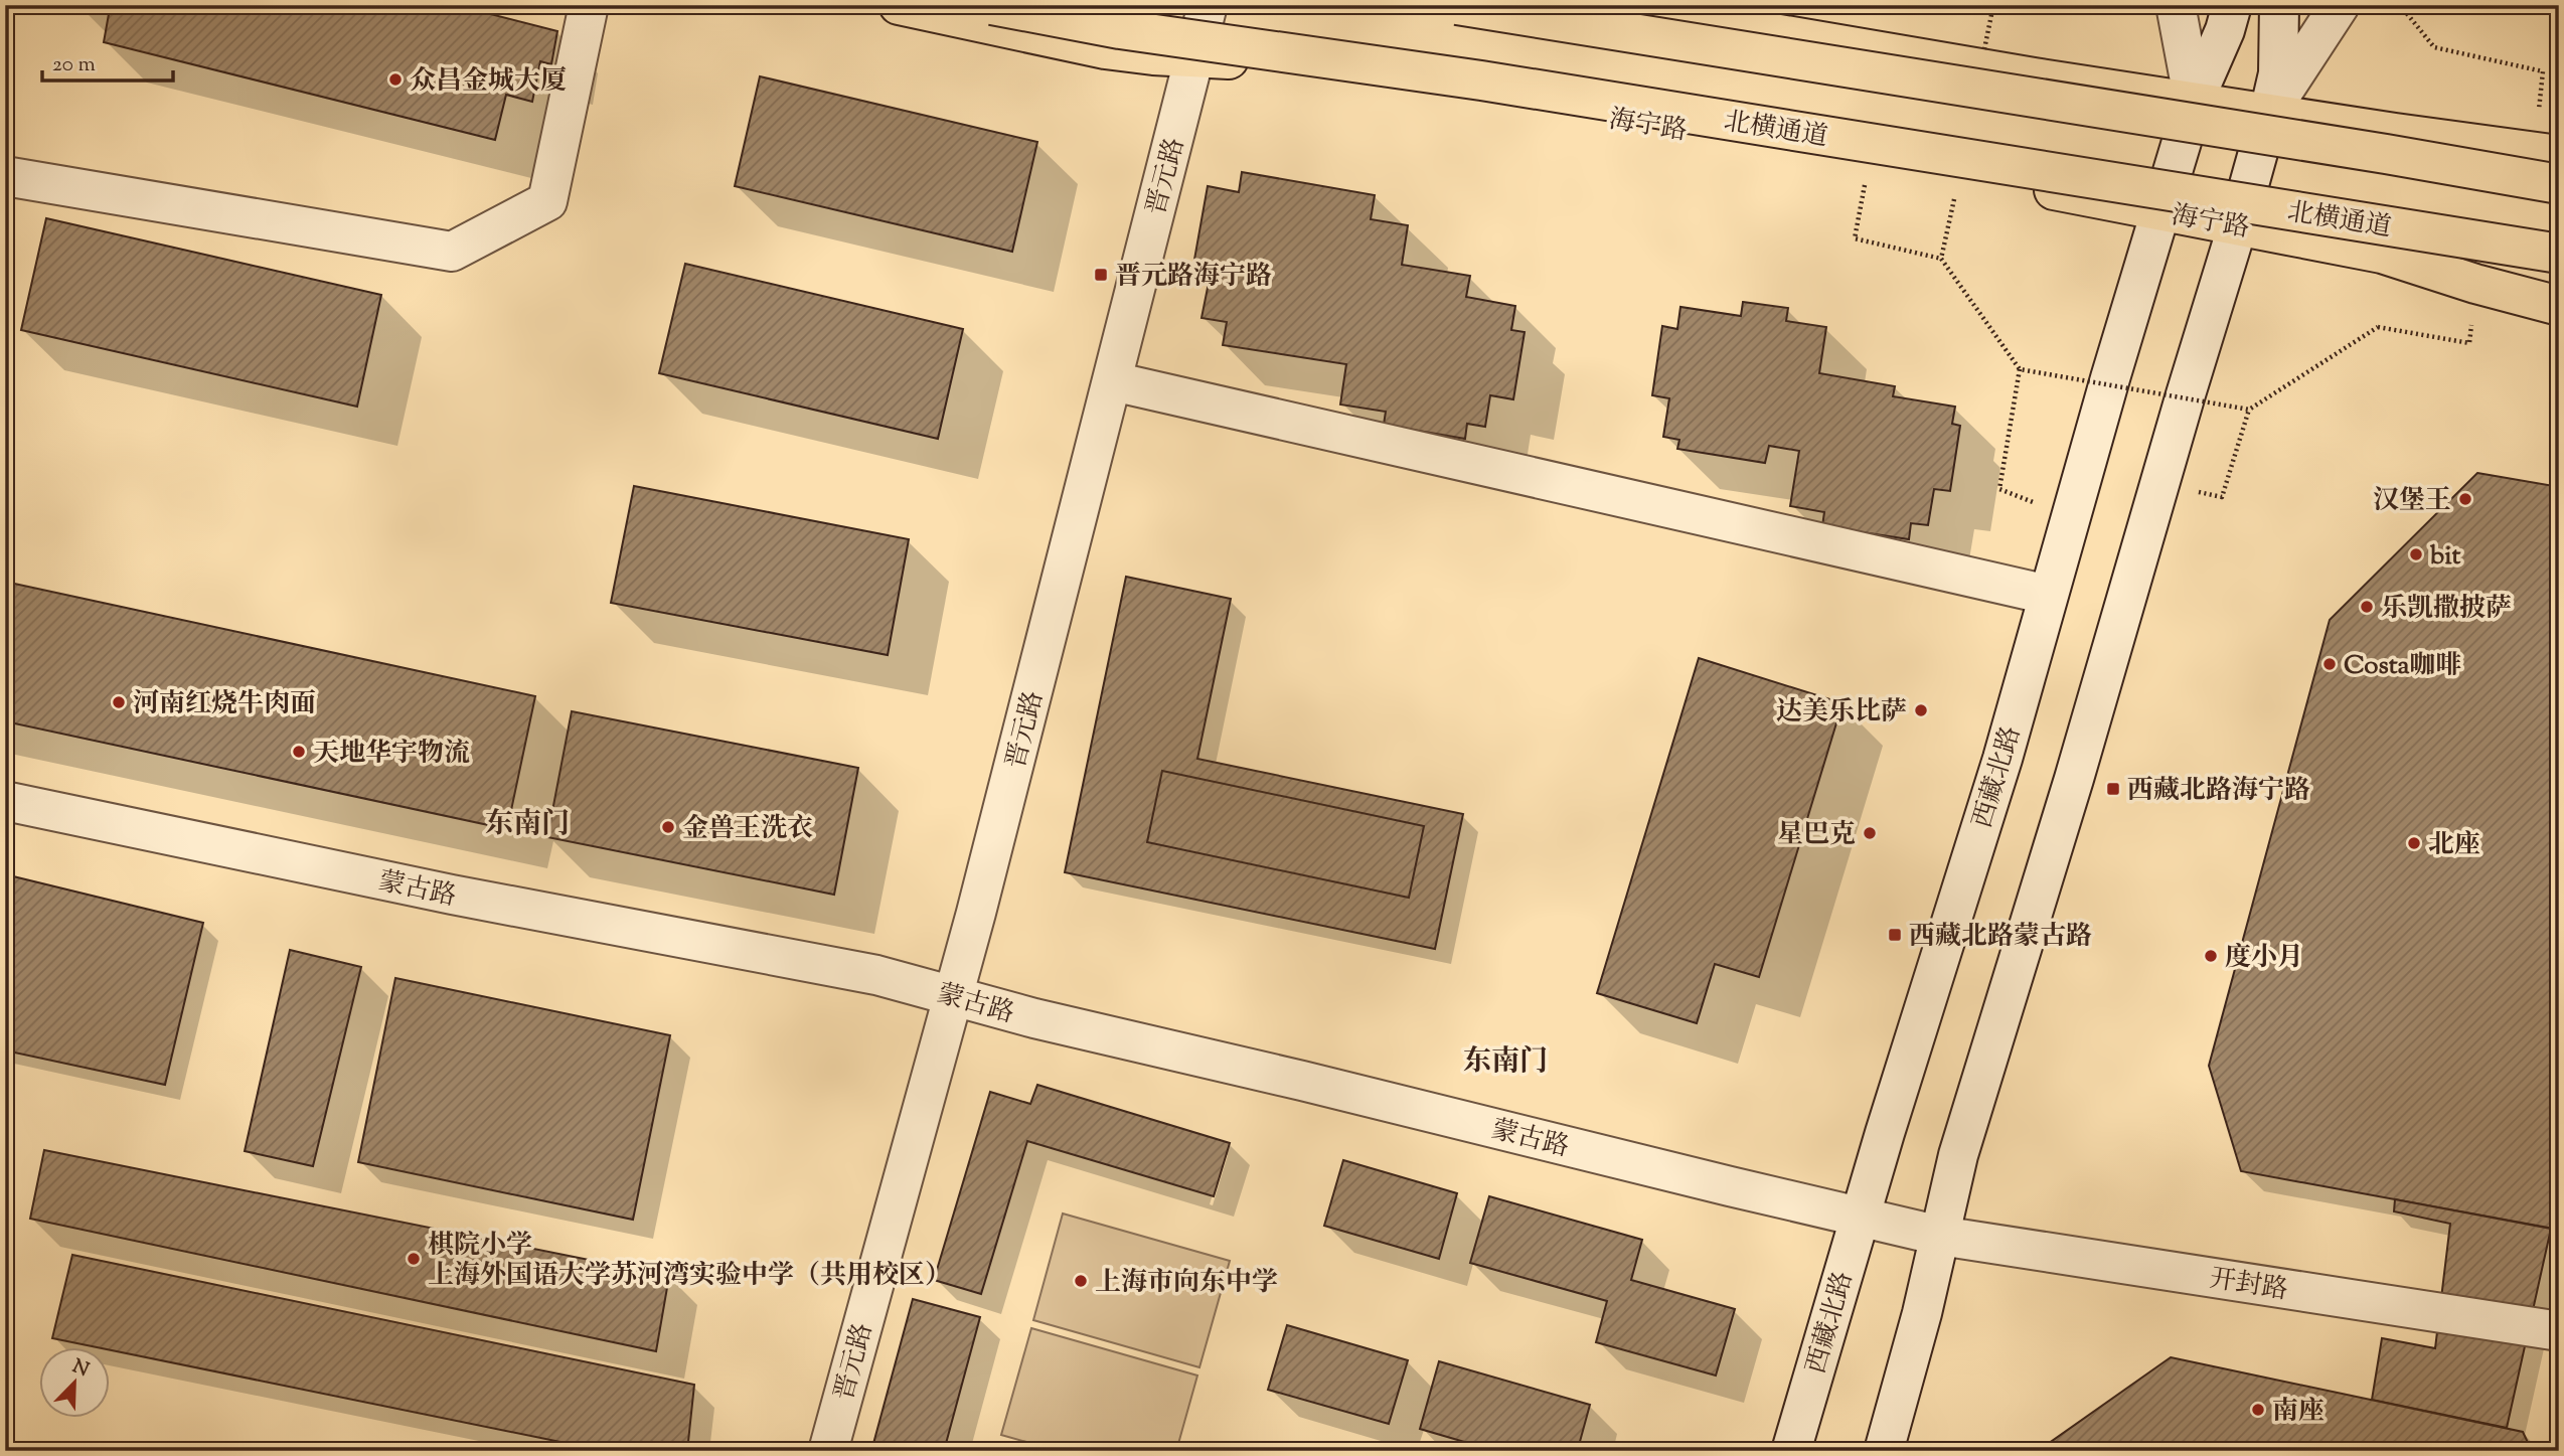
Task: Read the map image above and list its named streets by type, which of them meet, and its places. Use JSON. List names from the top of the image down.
{
  "streets": {
    "main road": ["海宁路", "北横通道"],
    "street": [
      "晋元路",
      "西藏北路",
      "蒙古路",
      "开封路"
    ]
  },
  "crossings": [
    ["海宁路", "晋元路"],
    ["海宁路", "西藏北路"],
    ["晋元路", "蒙古路"],
    ["西藏北路", "蒙古路"],
    ["蒙古路", "开封路"]
  ],
  "districts": ["东南门", "东南门"],
  "places": {
    "other": [
      "众昌金城大厦",
      "汉堡王",
      "bit",
      "乐凯撒披萨",
      "Costa咖啡",
      "河南红烧牛肉面",
      "达美乐比萨",
      "天地华宇物流",
      "金兽王洗衣",
      "星巴克",
      "北座",
      "度小月",
      "棋院小学 上海外国语大学苏河湾实验中学（共用校区）",
      "上海市向东中学",
      "南座"
    ],
    "transit": ["晋元路海宁路", "西藏北路海宁路", "西藏北路蒙古路"]
  },
  "scale_bar": "20 m",
  "north": "top right"
}
